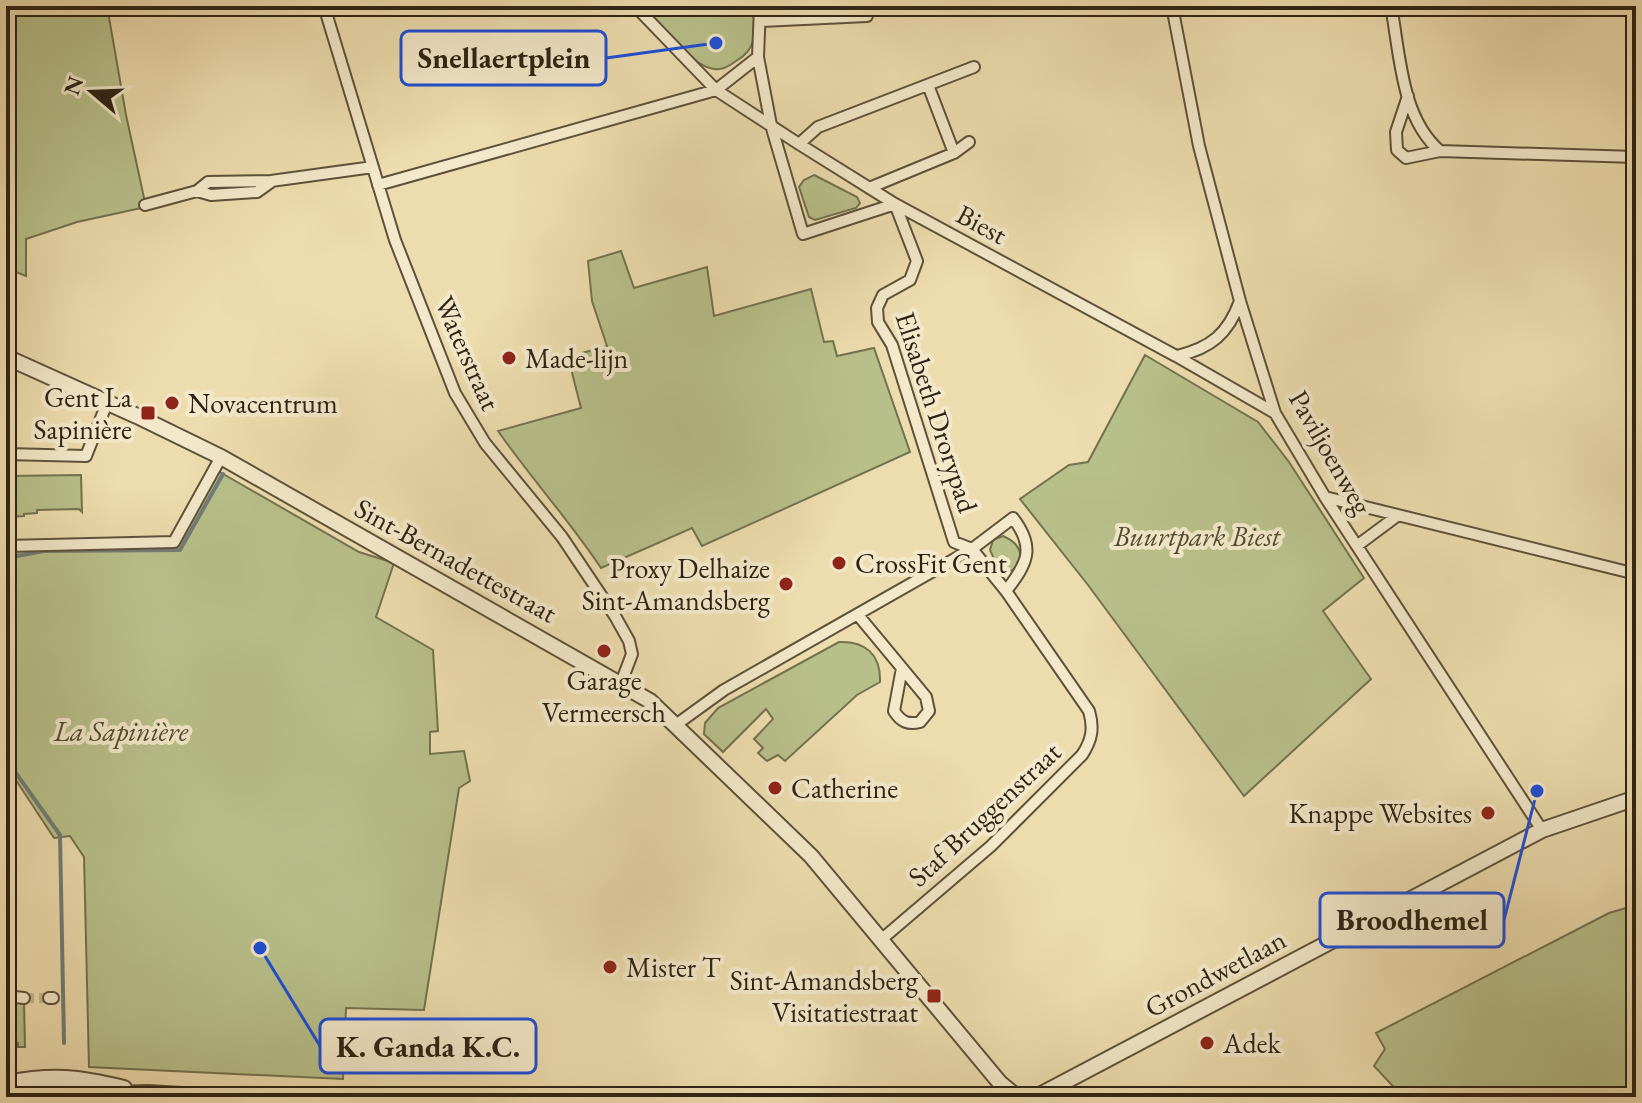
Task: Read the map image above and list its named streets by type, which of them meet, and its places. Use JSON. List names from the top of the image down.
{
  "streets": {
    "street": [
      "Biest",
      "Waterstraat",
      "Elisabeth Drorypad",
      "Paviljoenweg",
      "Sint-Bernadettestraat",
      "Staf Bruggenstraat",
      "Grondwetlaan"
    ]
  },
  "crossings": [
    ["Biest", "Elisabeth Drorypad"],
    ["Biest", "Paviljoenweg"],
    ["Waterstraat", "Sint-Bernadettestraat"],
    ["Elisabeth Drorypad", "Staf Bruggenstraat"],
    ["Paviljoenweg", "Grondwetlaan"],
    ["Sint-Bernadettestraat", "Staf Bruggenstraat"]
  ],
  "parks": ["Buurtpark Biest", "La Sapinière"],
  "places": {
    "other": [
      "Snellaertplein",
      "Made-lijn",
      "Novacentrum",
      "CrossFit Gent",
      "Proxy Delhaize Sint-Amandsberg",
      "Garage Vermeersch",
      "Catherine",
      "Broodhemel",
      "Knappe Websites",
      "K. Ganda K.C.",
      "Mister T",
      "Adek"
    ],
    "transit": ["Gent La Sapinière", "Sint-Amandsberg Visitatiestraat"]
  },
  "north": "left"
}
